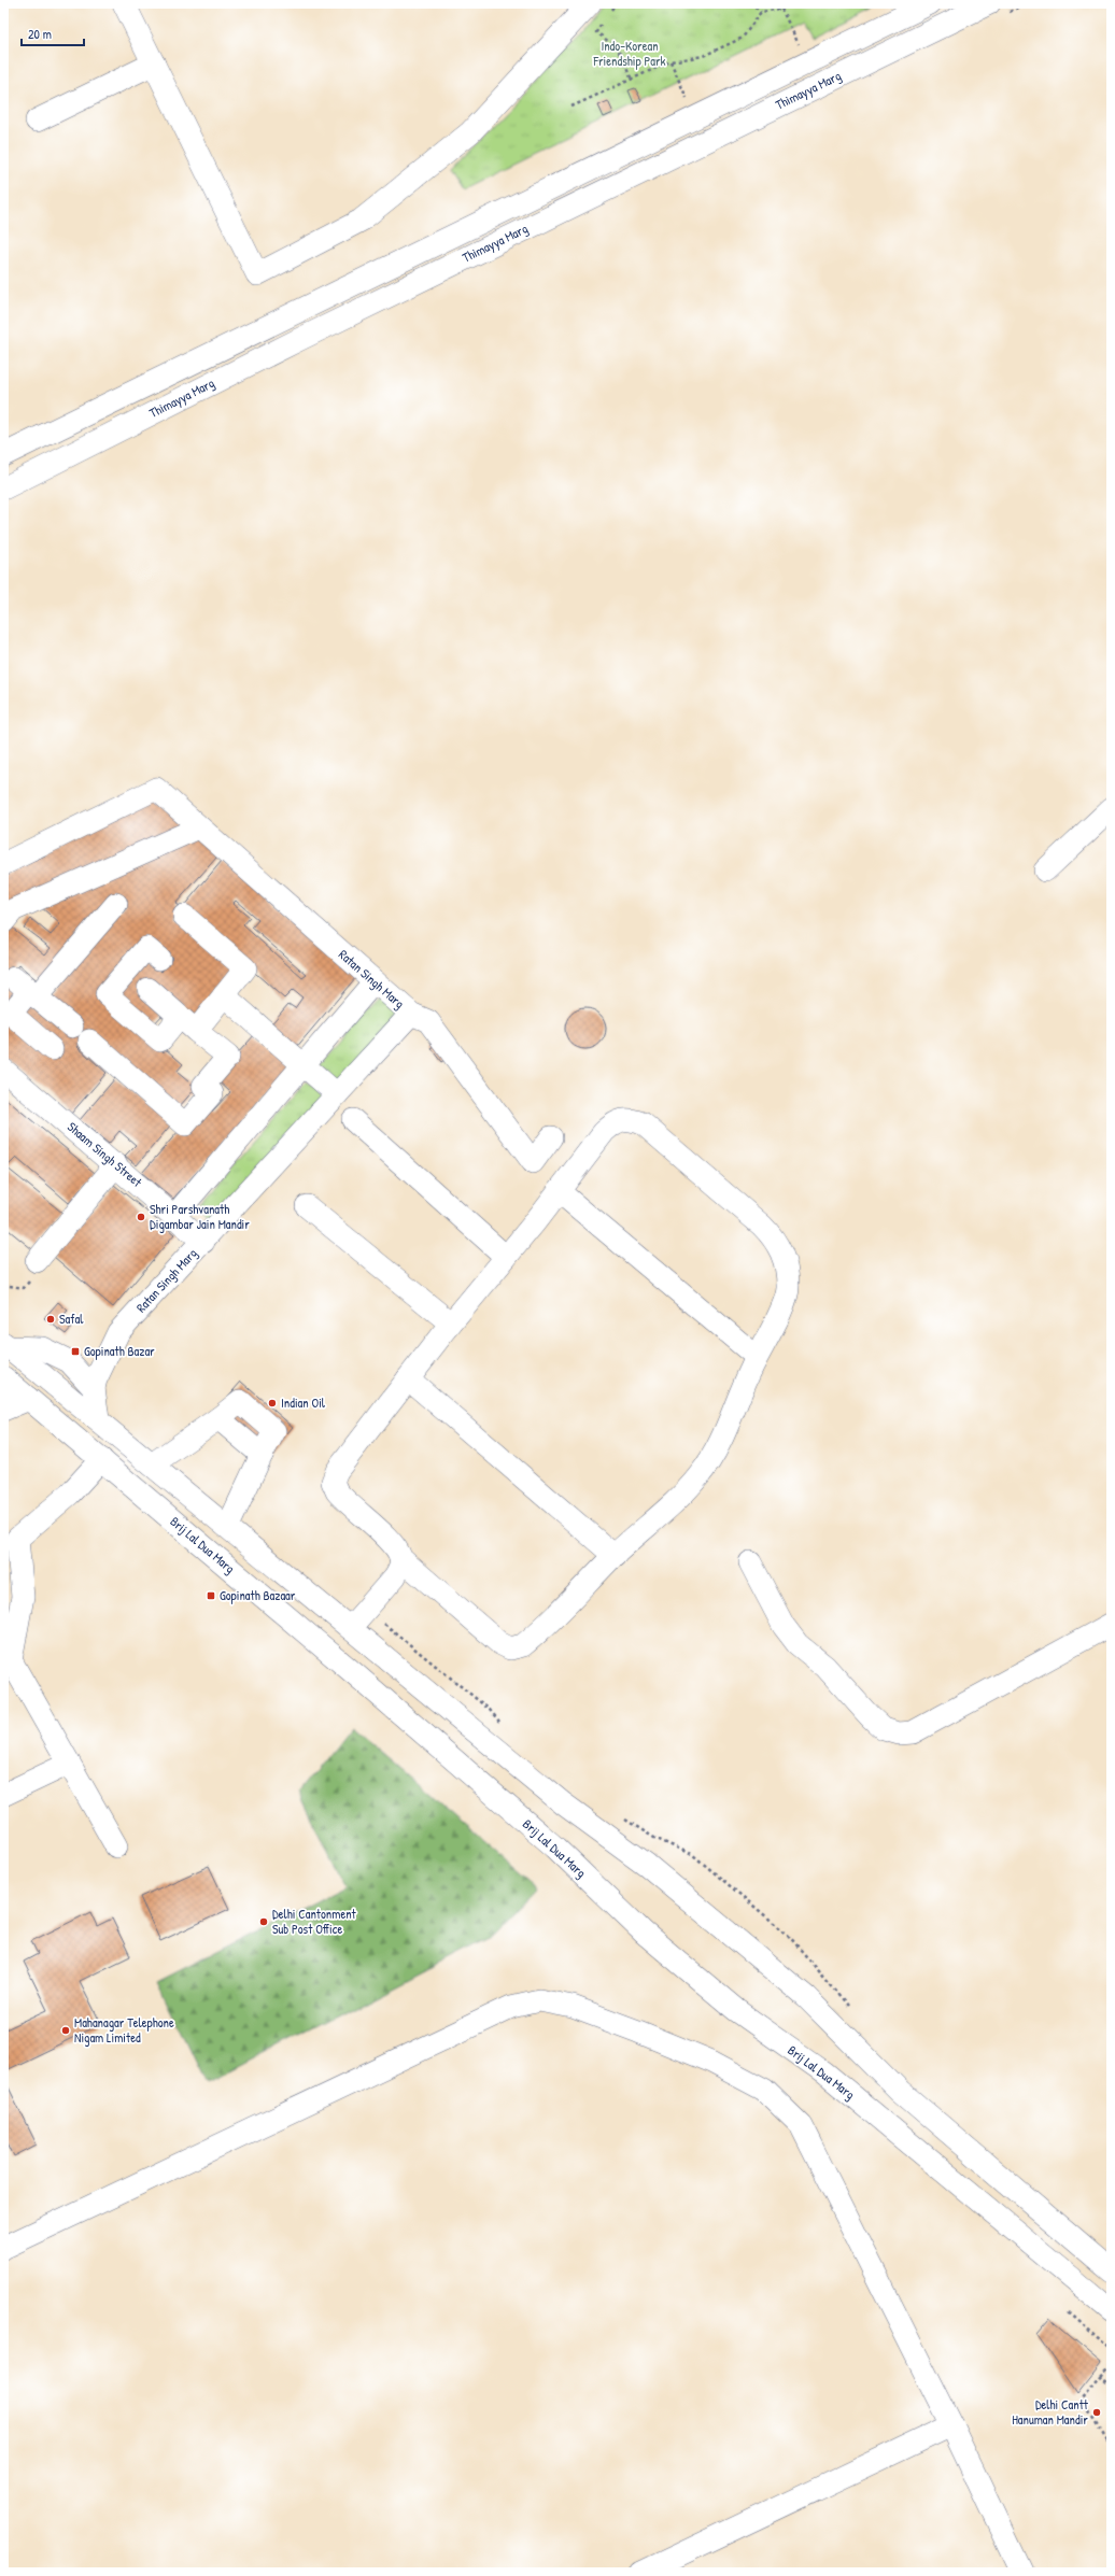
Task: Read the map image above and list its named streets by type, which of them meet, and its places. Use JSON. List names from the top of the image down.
{
  "streets": {
    "street": [
      "Thimayya Marg",
      "Ratan Singh Marg",
      "Shaam Singh Street",
      "Brij Lal Dua Marg"
    ]
  },
  "crossings": [
    ["Ratan Singh Marg", "Shaam Singh Street"]
  ],
  "parks": ["Indo-Korean Friendship Park"],
  "places": {
    "other": [
      "Shri Parshvanath Digambar Jain Mandir",
      "Safal",
      "Indian Oil",
      "Delhi Cantonment Sub Post Office",
      "Mahanagar Telephone Nigam Limited",
      "Delhi Cantt Hanuman Mandir"
    ],
    "transit": ["Gopinath Bazar", "Gopinath Bazaar"]
  },
  "scale_bar": "20 m"
}
